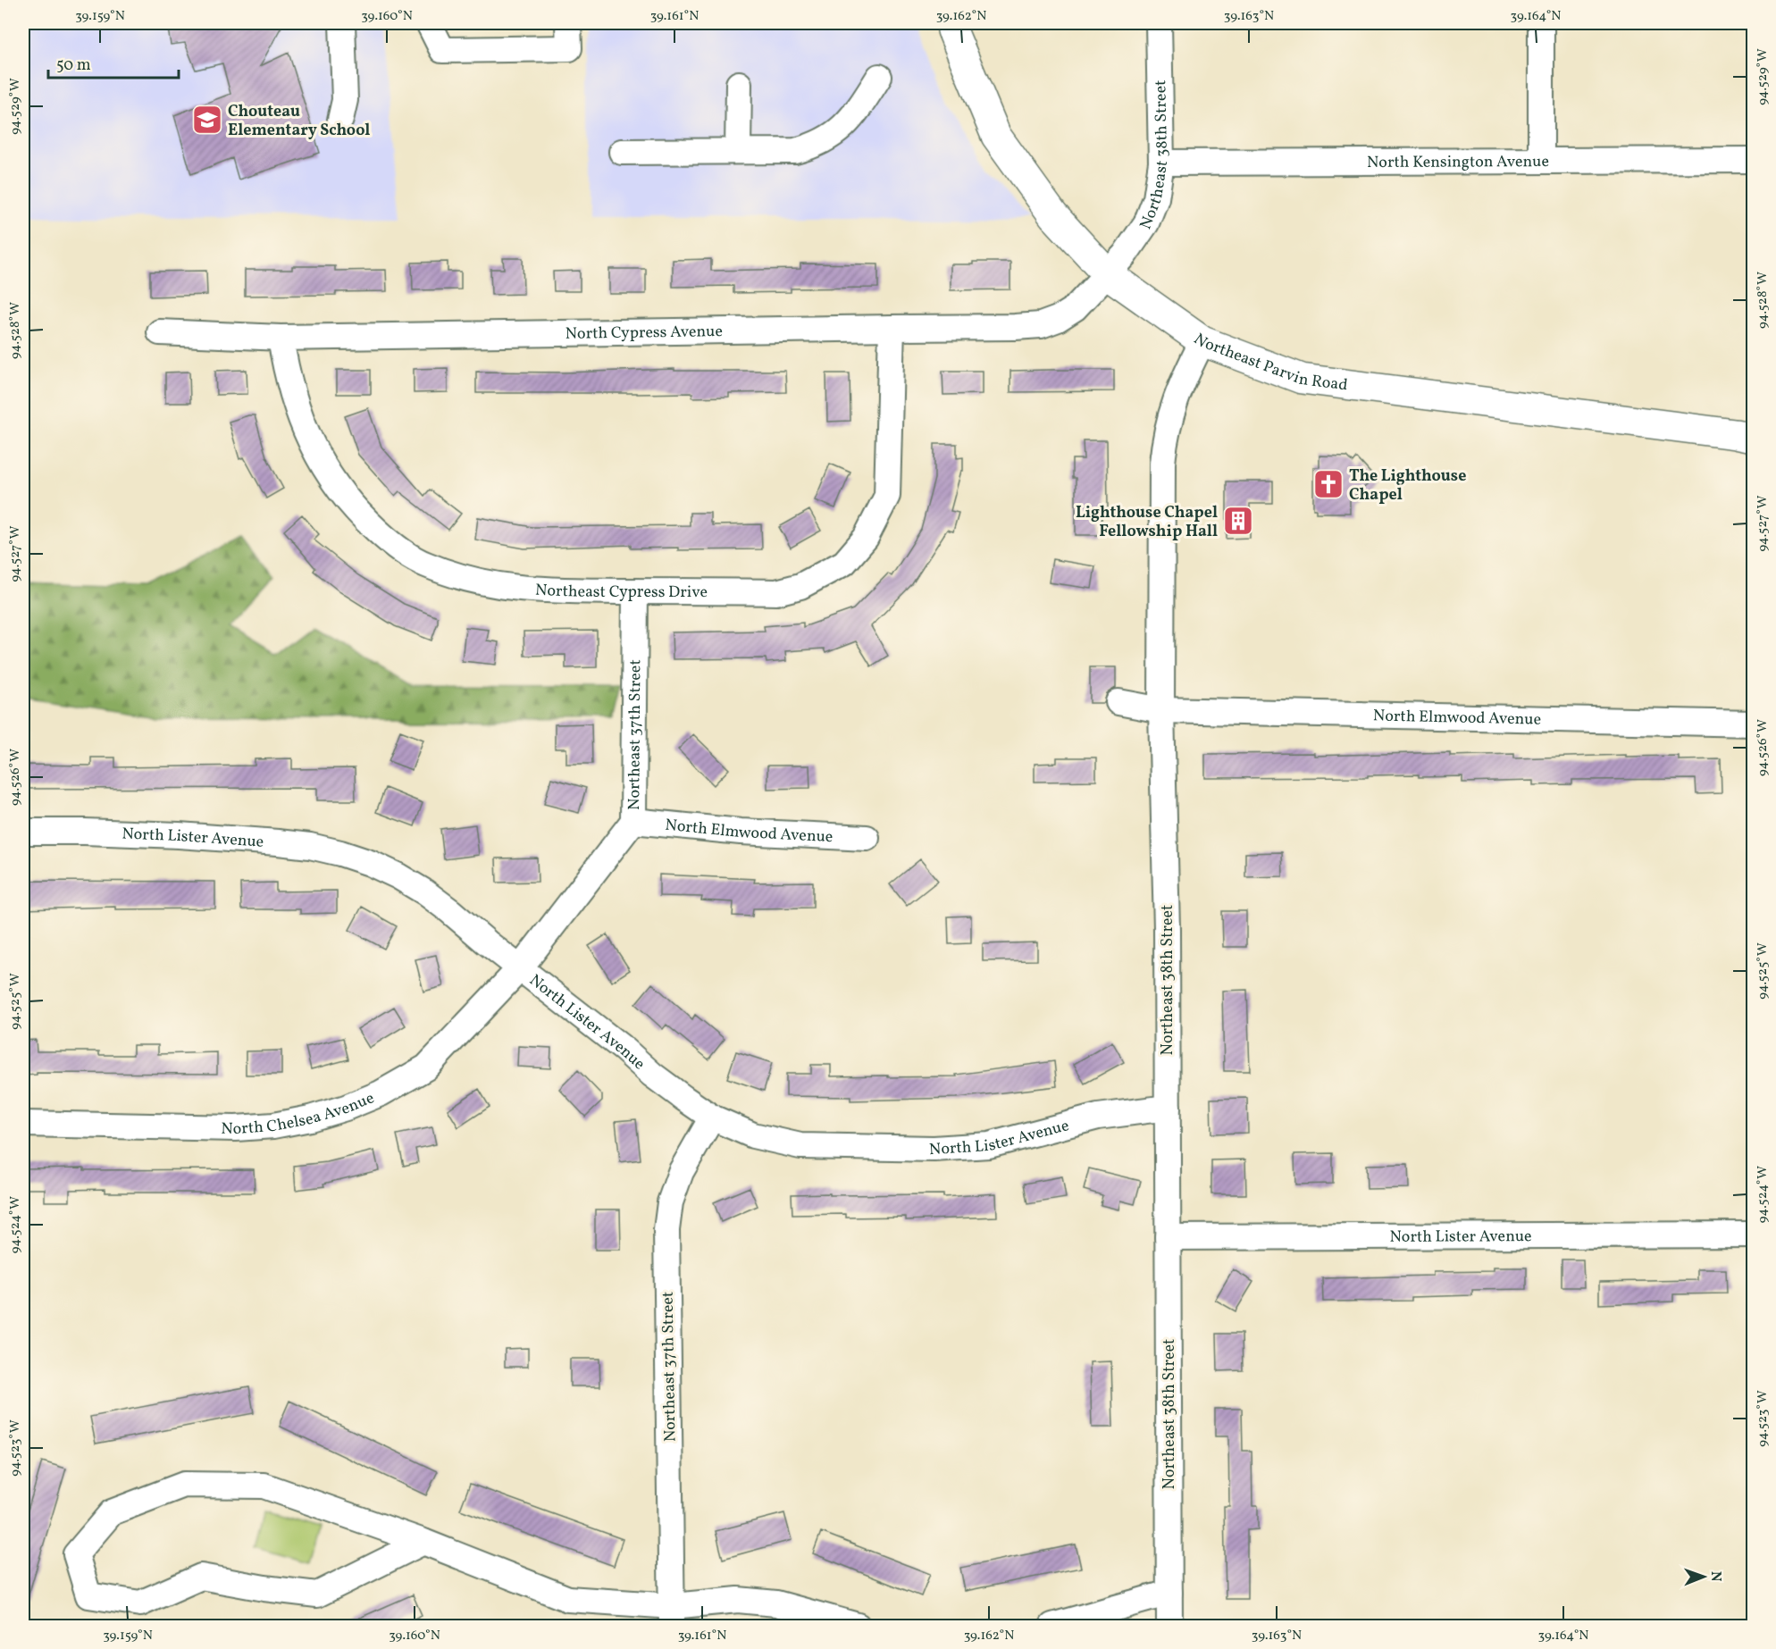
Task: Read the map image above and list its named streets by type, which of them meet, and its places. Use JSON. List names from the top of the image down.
{
  "streets": {
    "main road": ["Northeast Parvin Road"],
    "street": [
      "Northeast 38th Street",
      "North Kensington Avenue",
      "North Cypress Avenue",
      "Northeast Cypress Drive",
      "North Elmwood Avenue",
      "Northeast 37th Street",
      "North Lister Avenue",
      "North Chelsea Avenue"
    ]
  },
  "crossings": [
    ["Northeast 38th Street", "North Kensington Avenue"],
    ["Northeast 38th Street", "North Cypress Avenue"],
    ["Northeast 38th Street", "Northeast Parvin Road"],
    ["Northeast 38th Street", "North Elmwood Avenue"],
    ["Northeast 38th Street", "North Lister Avenue"],
    ["North Cypress Avenue", "Northeast Parvin Road"],
    ["North Cypress Avenue", "Northeast Cypress Drive"],
    ["Northeast Cypress Drive", "Northeast 37th Street"],
    ["North Elmwood Avenue", "Northeast 37th Street"],
    ["Northeast 37th Street", "North Lister Avenue"],
    ["Northeast 37th Street", "North Chelsea Avenue"],
    ["North Lister Avenue", "North Chelsea Avenue"]
  ],
  "places": {
    "school or university": ["Chouteau Elementary School"],
    "church": ["The Lighthouse Chapel"],
    "building": ["Lighthouse Chapel Fellowship Hall"]
  },
  "scale_bar": "50 m",
  "north": "right",
  "coordinates": [
    "39.159°N",
    "39.160°N",
    "39.161°N",
    "39.162°N",
    "39.163°N",
    "39.164°N",
    "94.529°W",
    "94.528°W",
    "94.527°W",
    "94.526°W",
    "94.525°W",
    "94.524°W",
    "94.523°W"
  ]
}
